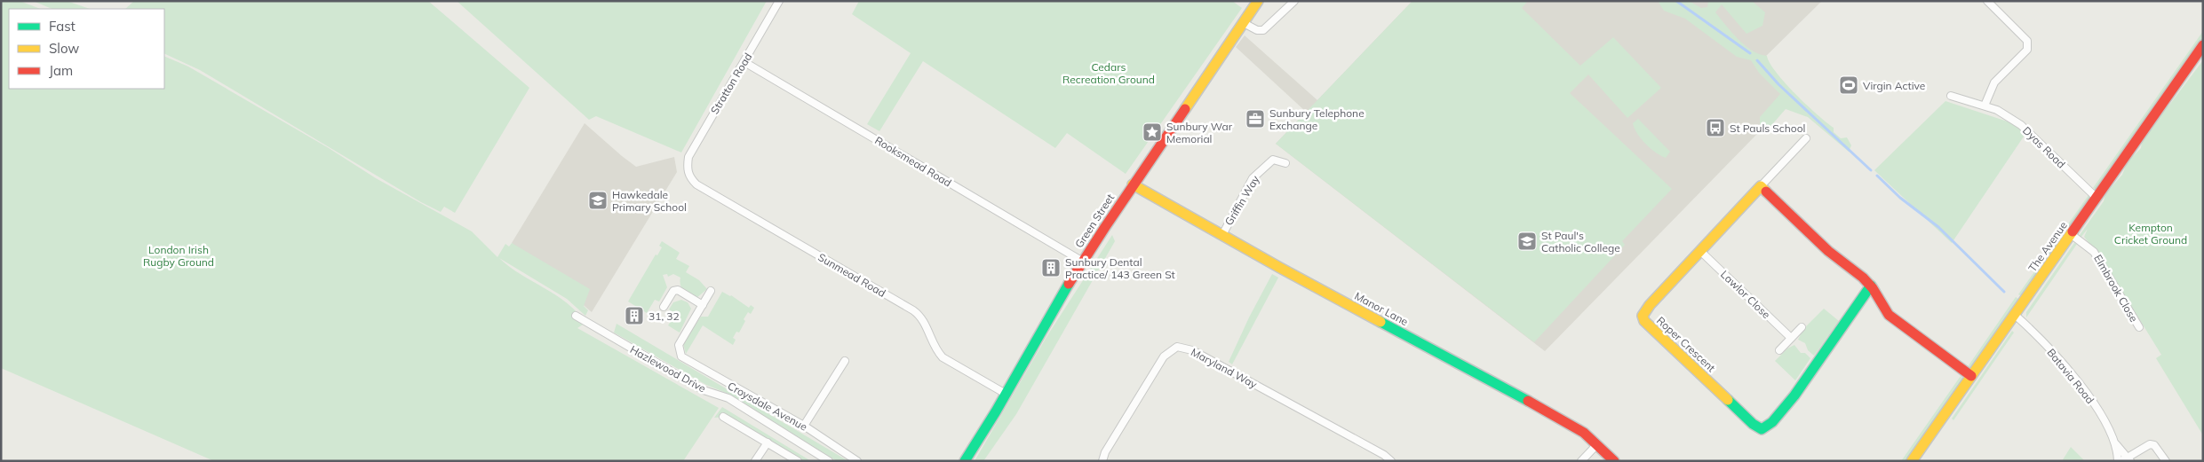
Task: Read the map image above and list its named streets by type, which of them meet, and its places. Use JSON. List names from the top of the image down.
{
  "streets": {
    "street": [
      "Stratton Road",
      "Dyas Road",
      "Rooksmead Road",
      "Griffin Way",
      "Green Street",
      "The Avenue",
      "Sunmead Road",
      "Elmbrook Close",
      "Lawlor Close",
      "Manor Lane",
      "Roper Crescent",
      "Maryland Way",
      "Hazlewood Drive",
      "Batavia Road",
      "Croysdale Avenue"
    ]
  },
  "crossings": [
    ["Stratton Road", "Rooksmead Road"],
    ["Stratton Road", "Sunmead Road"],
    ["Dyas Road", "The Avenue"],
    ["Rooksmead Road", "Green Street"],
    ["Griffin Way", "Manor Lane"],
    ["Green Street", "Sunmead Road"],
    ["Green Street", "Manor Lane"],
    ["The Avenue", "Elmbrook Close"],
    ["The Avenue", "Batavia Road"],
    ["Lawlor Close", "Roper Crescent"]
  ],
  "parks": ["Cedars Recreation Ground", "Kempton Cricket Ground", "London Irish Rugby Ground"],
  "places": {
    "sports": ["Virgin Active"],
    "office": ["Sunbury Telephone Exchange"],
    "bus stop": ["St Pauls School"],
    "place": ["Sunbury War Memorial"],
    "school or university": ["Hawkedale Primary School", "St Paul's Catholic College"],
    "building": ["Sunbury Dental Practice/ 143 Green St", "31, 32"]
  },
  "legend": ["Fast", "Slow", "Jam"]
}
